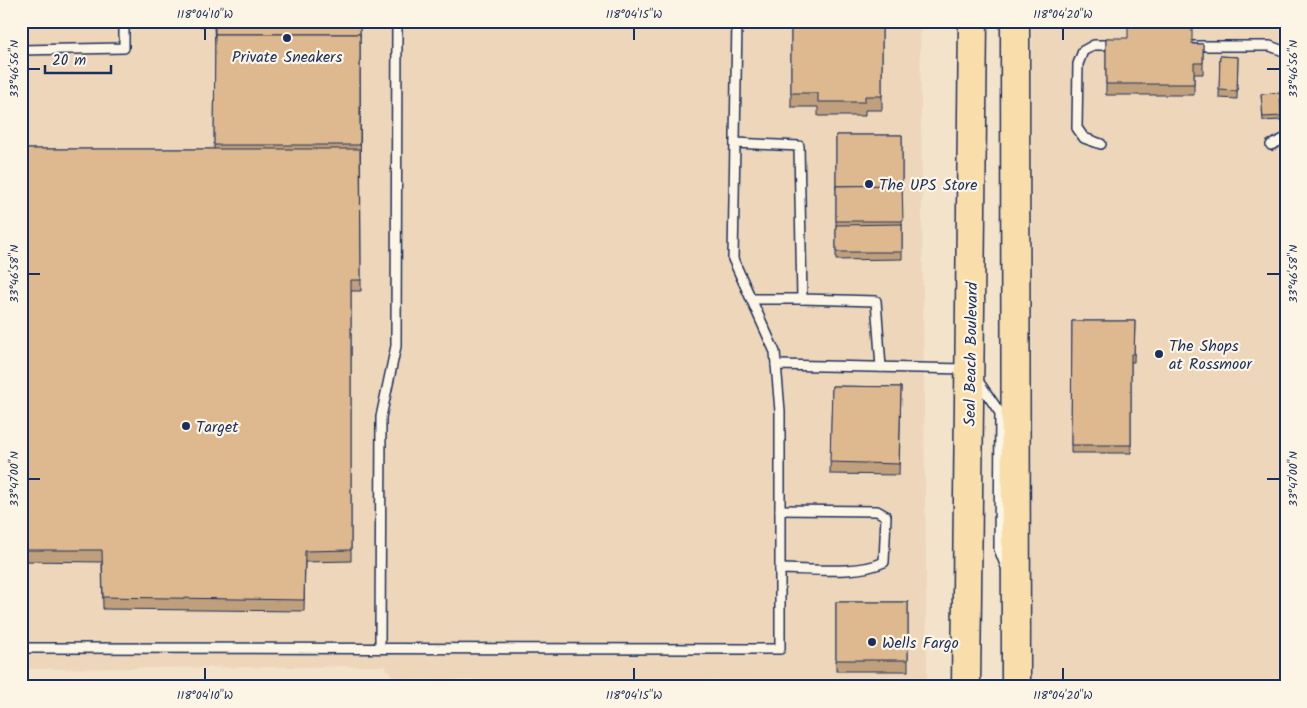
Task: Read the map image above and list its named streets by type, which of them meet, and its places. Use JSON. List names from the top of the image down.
{
  "streets": {
    "main road": ["Seal Beach Boulevard"]
  },
  "places": [
    "Private Sneakers",
    "The UPS Store",
    "The Shops at Rossmoor",
    "Target",
    "Wells Fargo"
  ],
  "scale_bar": "20 m",
  "coordinates": [
    "118°04'10\"W",
    "118°04'15\"W",
    "118°04'20\"W",
    "33°46'56\"N",
    "33°46'58\"N",
    "33°47'00\"N"
  ]
}
